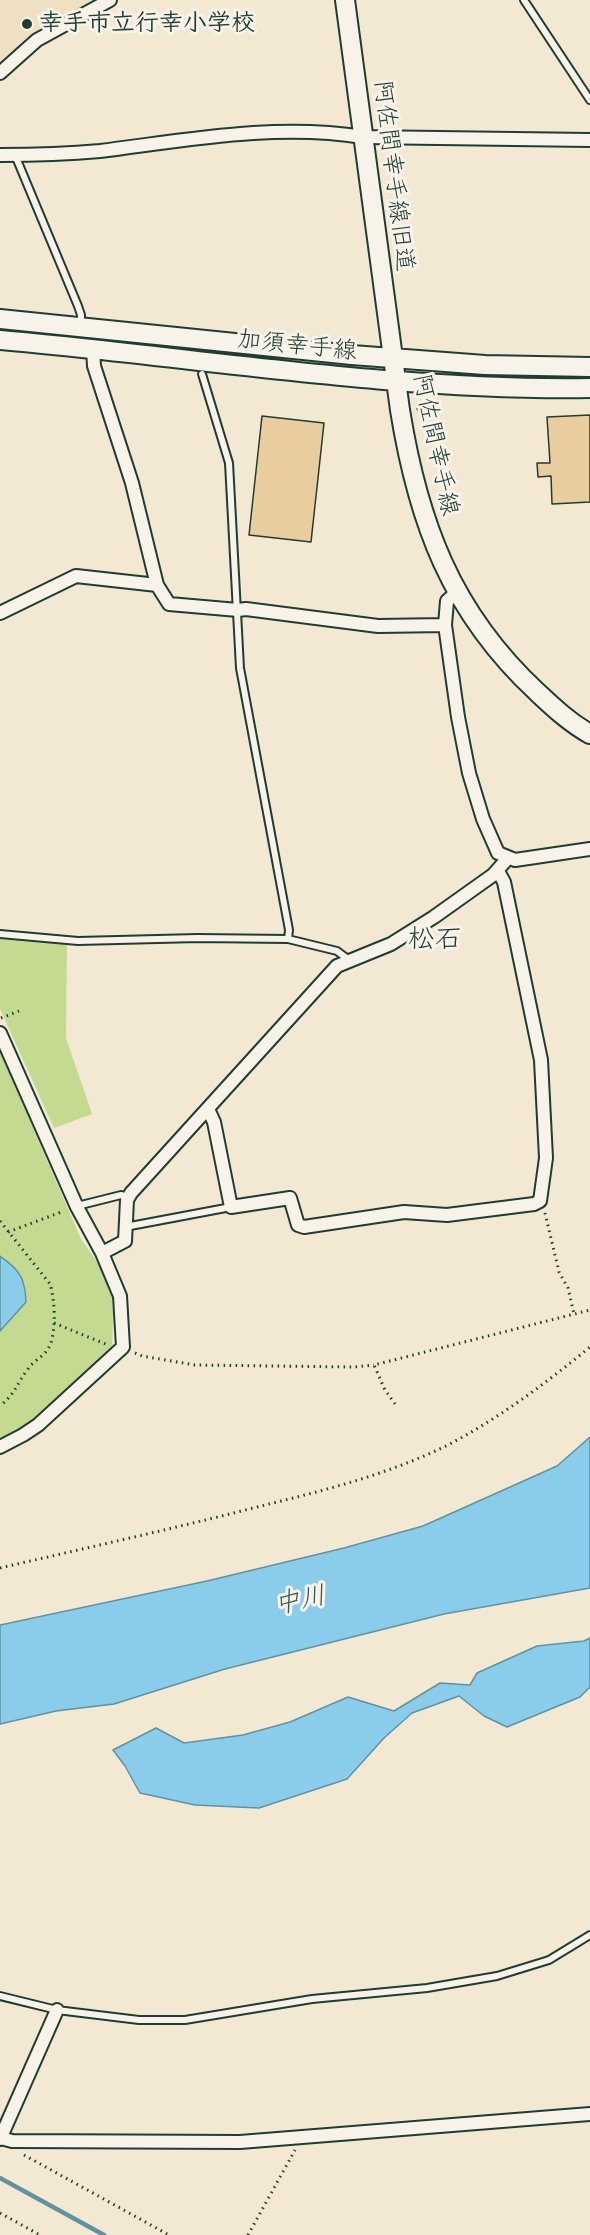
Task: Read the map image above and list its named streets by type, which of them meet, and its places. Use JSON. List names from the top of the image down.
{
  "streets": {
    "main road": ["阿佐間幸手線旧道", "加須幸手線", "阿佐間幸手線"]
  },
  "crossings": [
    ["阿佐間幸手線旧道", "加須幸手線"],
    ["阿佐間幸手線旧道", "阿佐間幸手線"],
    ["加須幸手線", "阿佐間幸手線"]
  ],
  "districts": ["松石"],
  "water": ["中川"],
  "places": ["幸手市立行幸小学校"]
}
